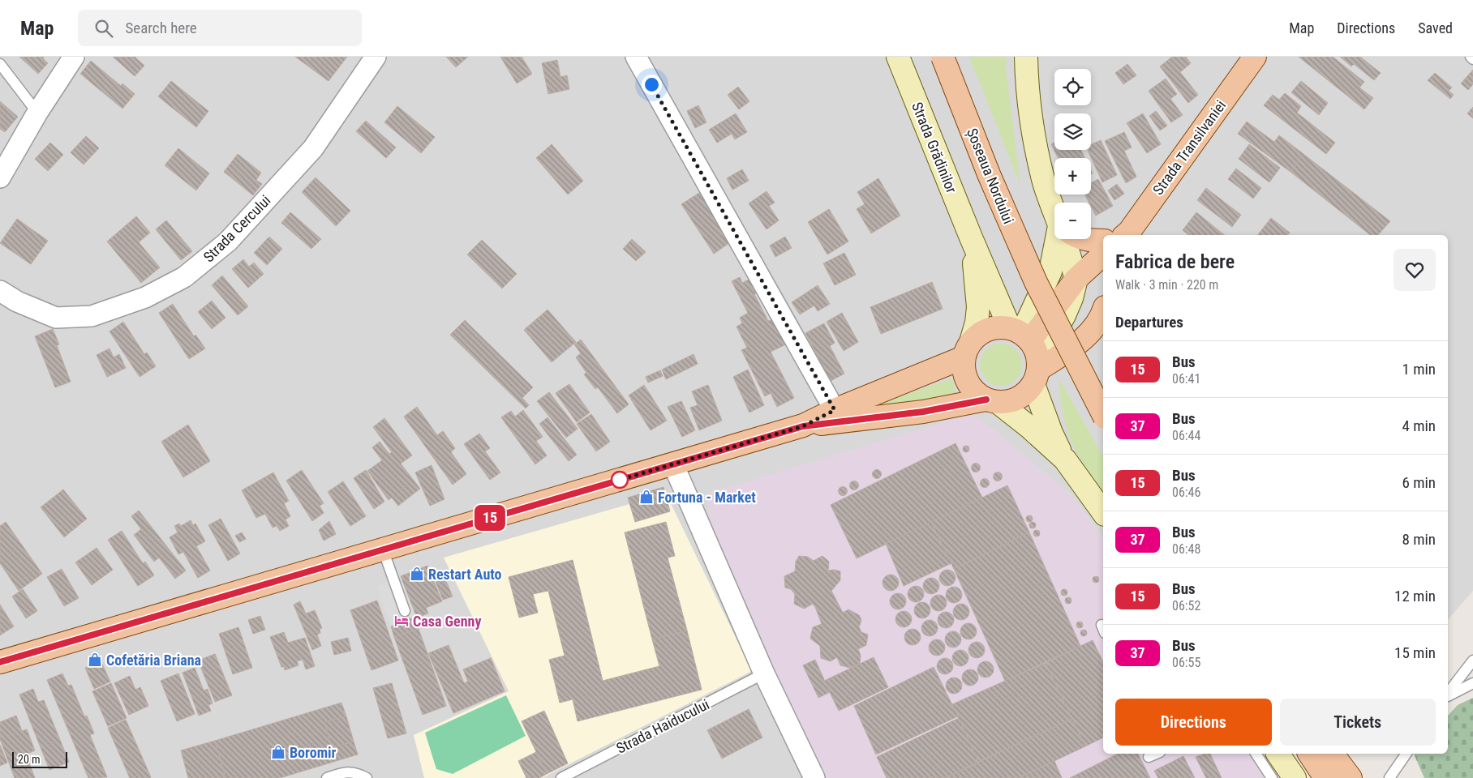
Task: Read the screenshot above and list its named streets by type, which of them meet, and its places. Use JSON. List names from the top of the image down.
{
  "streets": {
    "main road": ["Strada Transilvaniei", "Șoseaua Nordului"],
    "street": ["Strada Grădinilor", "Strada Cercului"],
    "lane": ["Strada Haiducului"]
  },
  "places": {
    "shop": [
      "Fortuna - Market",
      "Restart Auto",
      "Cofetăria Briana",
      "Boromir"
    ],
    "hotel": ["Casa Genny"]
  },
  "lines": ["bus line 15"],
  "scale_bar": "20 m",
  "page": {
    "header": "Map",
    "search": "Search here",
    "nav": ["Map", "Directions", "Saved"],
    "on_map": "15",
    "map_buttons": ["+", "−"],
    "heading": [
      ["Fabrica de bere", "Walk · 3 min · 220 m"],
      "Departures"
    ],
    "list": [
      {
        "mark": "15",
        "name": "Bus",
        "note": "06:41",
        "value": "1 min"
      },
      {
        "mark": "37",
        "name": "Bus",
        "note": "06:44",
        "value": "4 min"
      },
      {
        "mark": "15",
        "name": "Bus",
        "note": "06:46",
        "value": "6 min"
      },
      {
        "mark": "37",
        "name": "Bus",
        "note": "06:48",
        "value": "8 min"
      },
      {
        "mark": "15",
        "name": "Bus",
        "note": "06:52",
        "value": "12 min"
      },
      {
        "mark": "37",
        "name": "Bus",
        "note": "06:55",
        "value": "15 min"
      }
    ],
    "buttons": ["Directions", "Tickets"],
    "scale": "20 m"
  }
}
